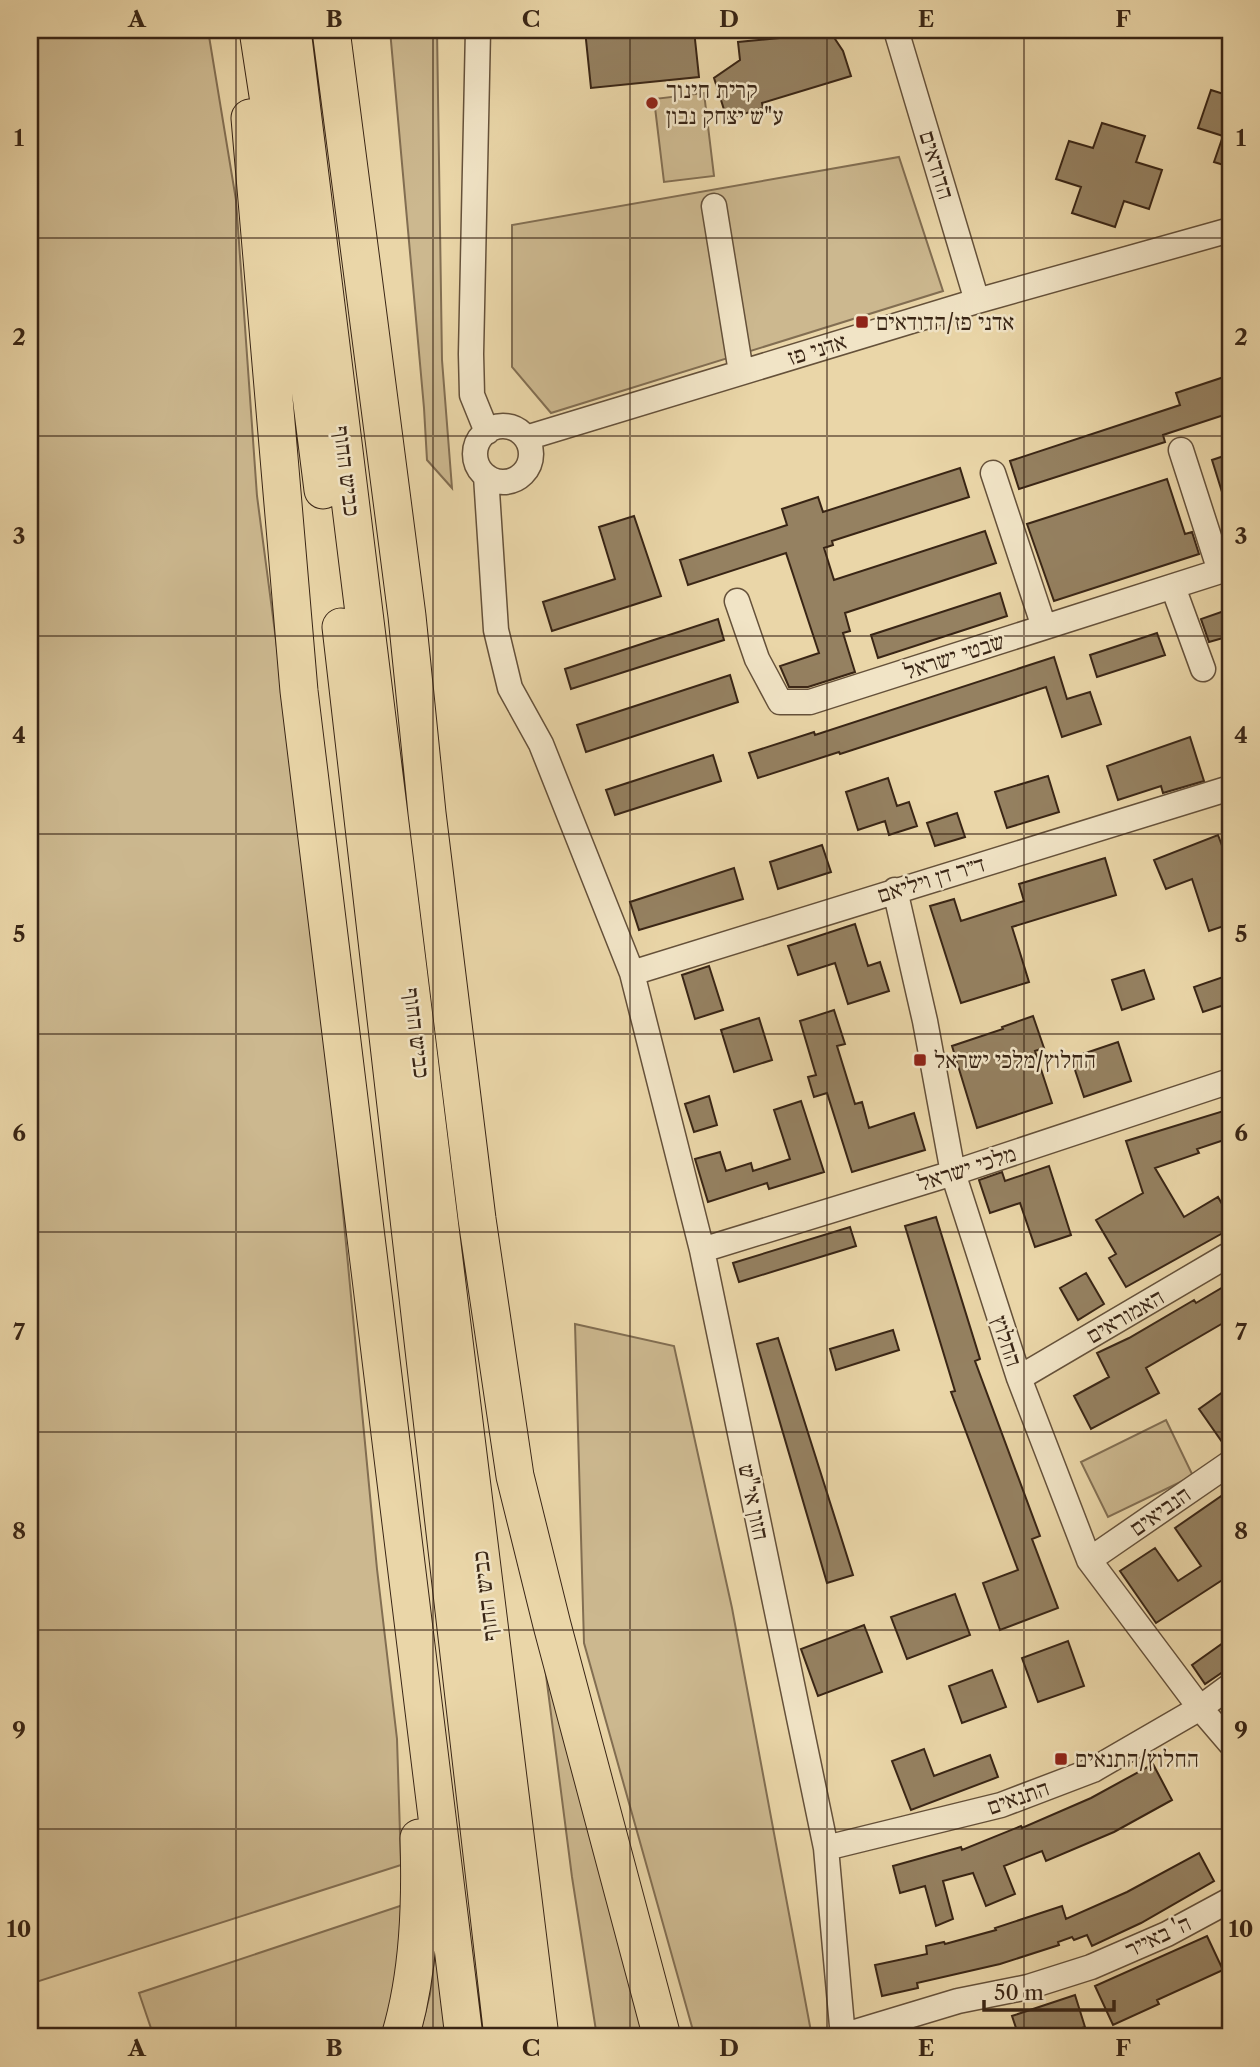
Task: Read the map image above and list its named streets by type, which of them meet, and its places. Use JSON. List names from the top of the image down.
{
  "streets": {
    "highway": ["כביש החוף"],
    "street": [
      "הדודאים",
      "אדני פז",
      "שבטי ישראל",
      "ד״ר דן ויליאם",
      "מלכי ישראל",
      "האמוראים",
      "החלוץ",
      "חזון אי\"ש",
      "הנביאים",
      "התנאים",
      "ה' באייר"
    ]
  },
  "crossings": [
    ["הדודאים", "אדני פז"],
    ["אדני פז", "חזון אי\"ש"],
    ["ד״ר דן ויליאם", "החלוץ"],
    ["ד״ר דן ויליאם", "חזון אי\"ש"],
    ["מלכי ישראל", "החלוץ"],
    ["מלכי ישראל", "חזון אי\"ש"],
    ["האמוראים", "החלוץ"],
    ["החלוץ", "הנביאים"],
    ["החלוץ", "התנאים"],
    ["חזון אי\"ש", "התנאים"],
    ["חזון אי\"ש", "ה' באייר"]
  ],
  "places": {
    "other": ["קרית חינוך ע\"ש יצחק נבון"],
    "transit": ["אדני פז/הדודאים", "החלוץ/מלכי ישראל", "החלוץ/התנאים"]
  },
  "scale_bar": "50 m",
  "grid": {
    "columns": [
      "A",
      "B",
      "C",
      "D",
      "E",
      "F"
    ],
    "rows": [
      "1",
      "2",
      "3",
      "4",
      "5",
      "6",
      "7",
      "8",
      "9",
      "10"
    ]
  }
}
